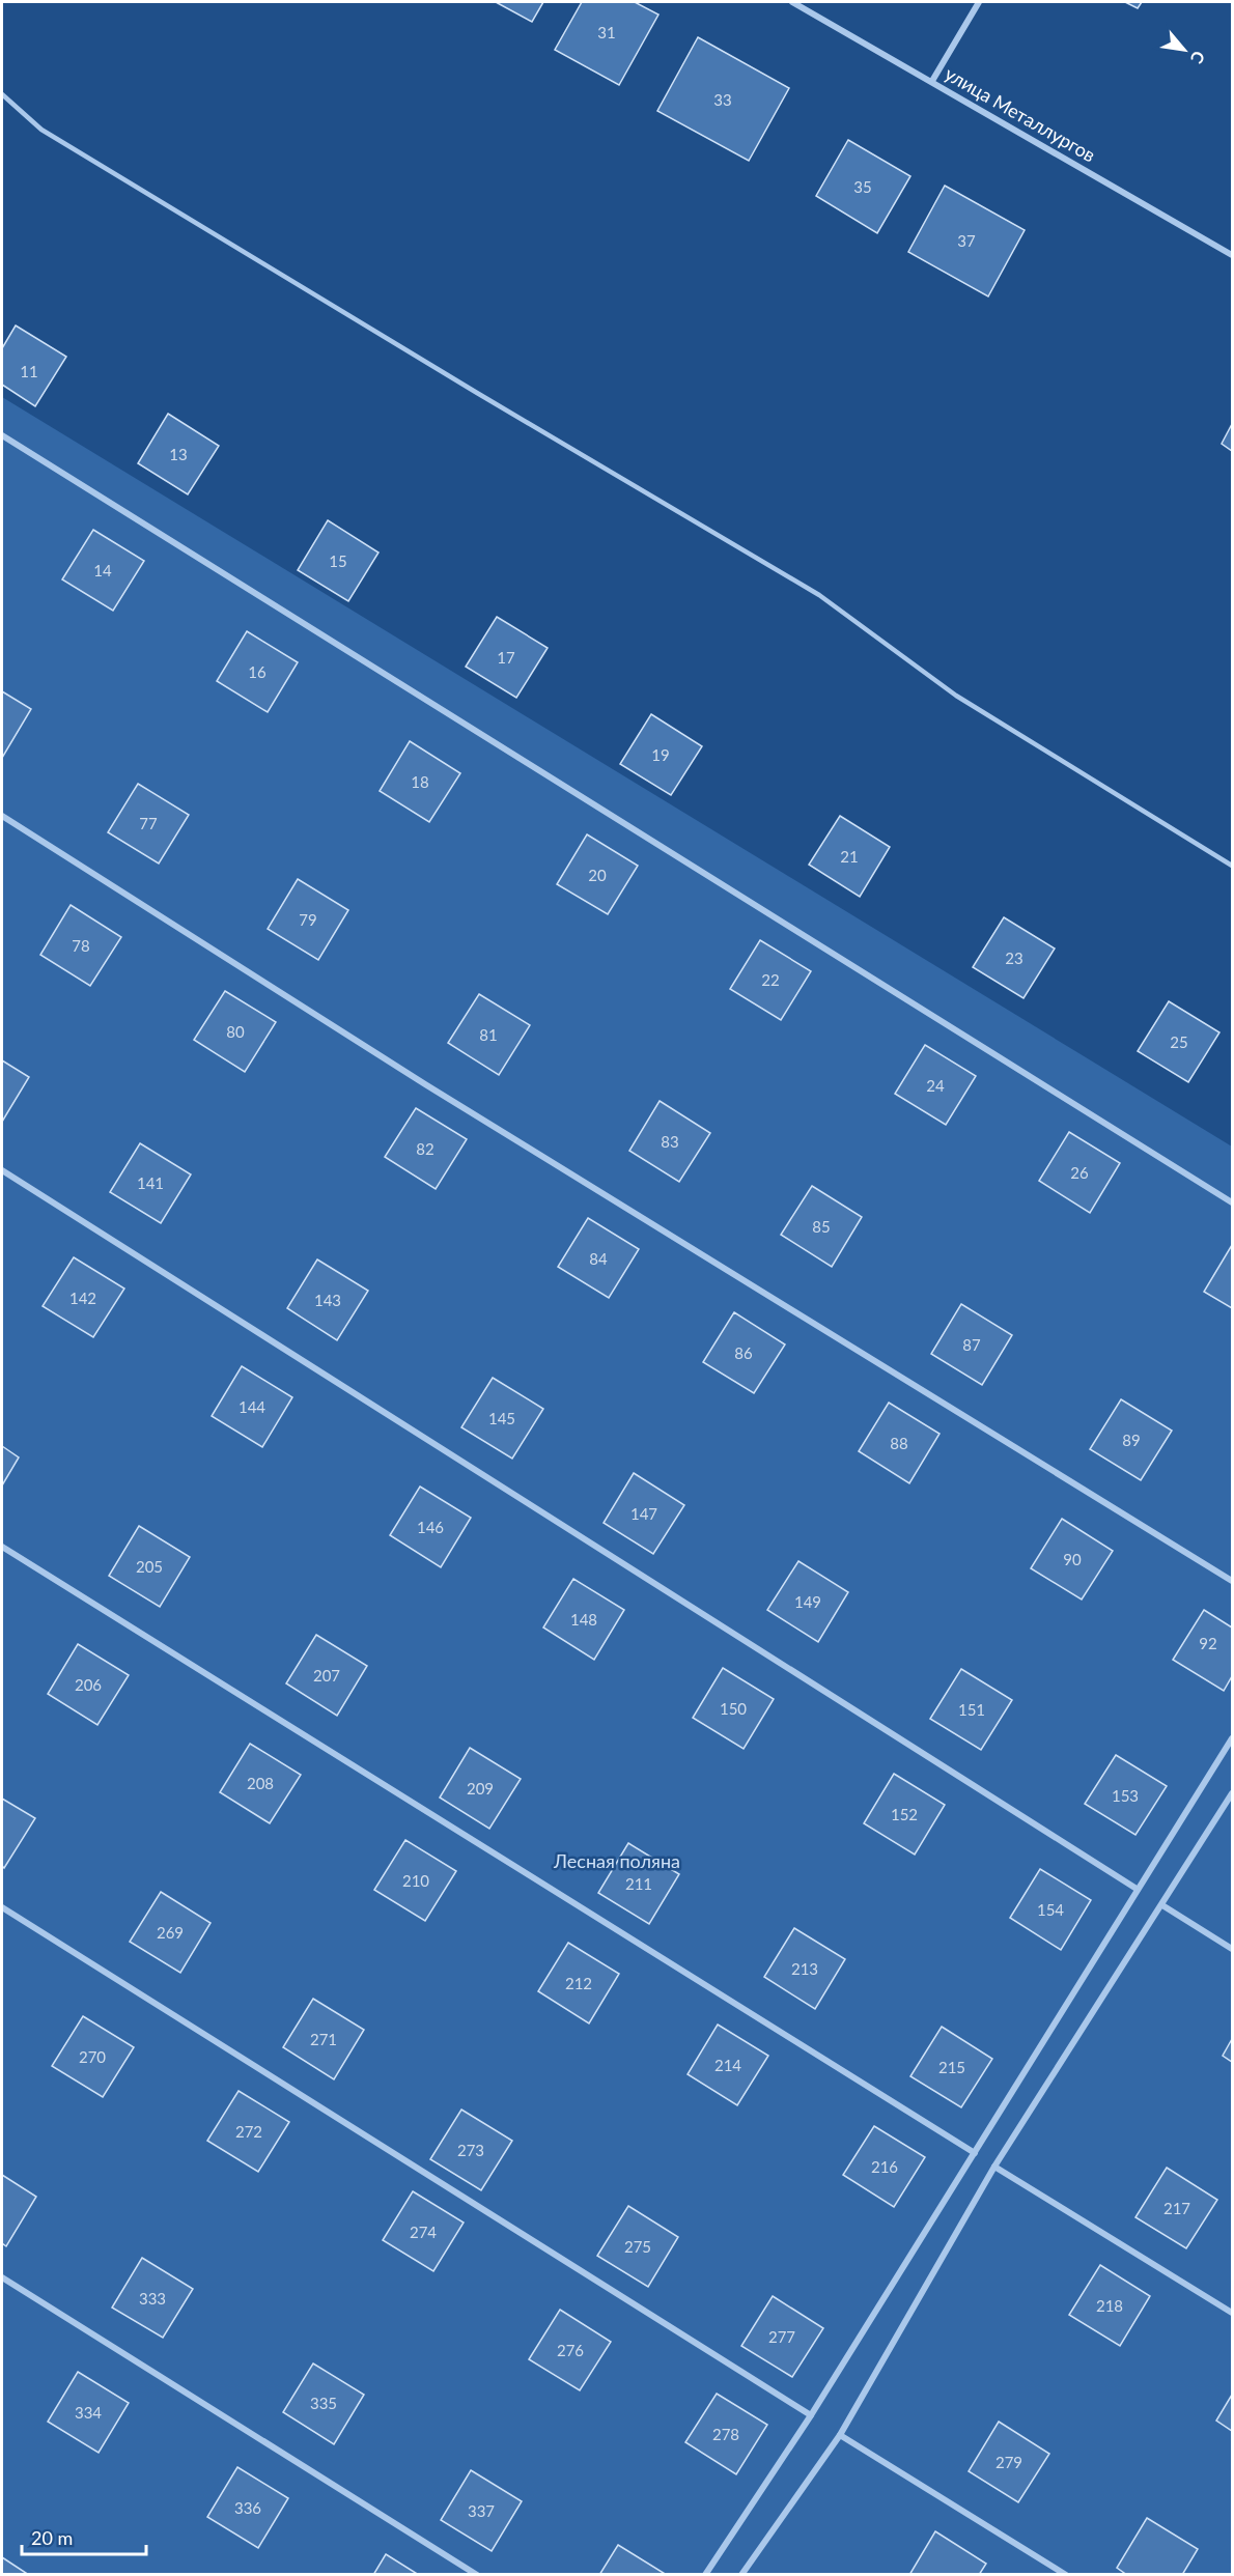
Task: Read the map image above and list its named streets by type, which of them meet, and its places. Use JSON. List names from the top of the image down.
{
  "streets": {
    "street": ["улица Металлургов"]
  },
  "parks": ["Лесная поляна"],
  "house_numbers": [
    "31",
    "33",
    "35",
    "37",
    "11",
    "13",
    "15",
    "14",
    "17",
    "16",
    "19",
    "18",
    "77",
    "21",
    "20",
    "79",
    "78",
    "23",
    "22",
    "80",
    "81",
    "25",
    "24",
    "83",
    "82",
    "26",
    "141",
    "85",
    "84",
    "142",
    "143",
    "87",
    "86",
    "144",
    "145",
    "89",
    "88",
    "147",
    "146",
    "90",
    "205",
    "149",
    "148",
    "92",
    "207",
    "206",
    "150",
    "151",
    "208",
    "209",
    "153",
    "152",
    "210",
    "211",
    "154",
    "269",
    "213",
    "212",
    "271",
    "270",
    "214",
    "215",
    "272",
    "273",
    "216",
    "217",
    "274",
    "275",
    "333",
    "218",
    "277",
    "276",
    "335",
    "334",
    "278",
    "279",
    "336",
    "337"
  ],
  "scale_bar": "20 m",
  "north": "bottom right"
}
